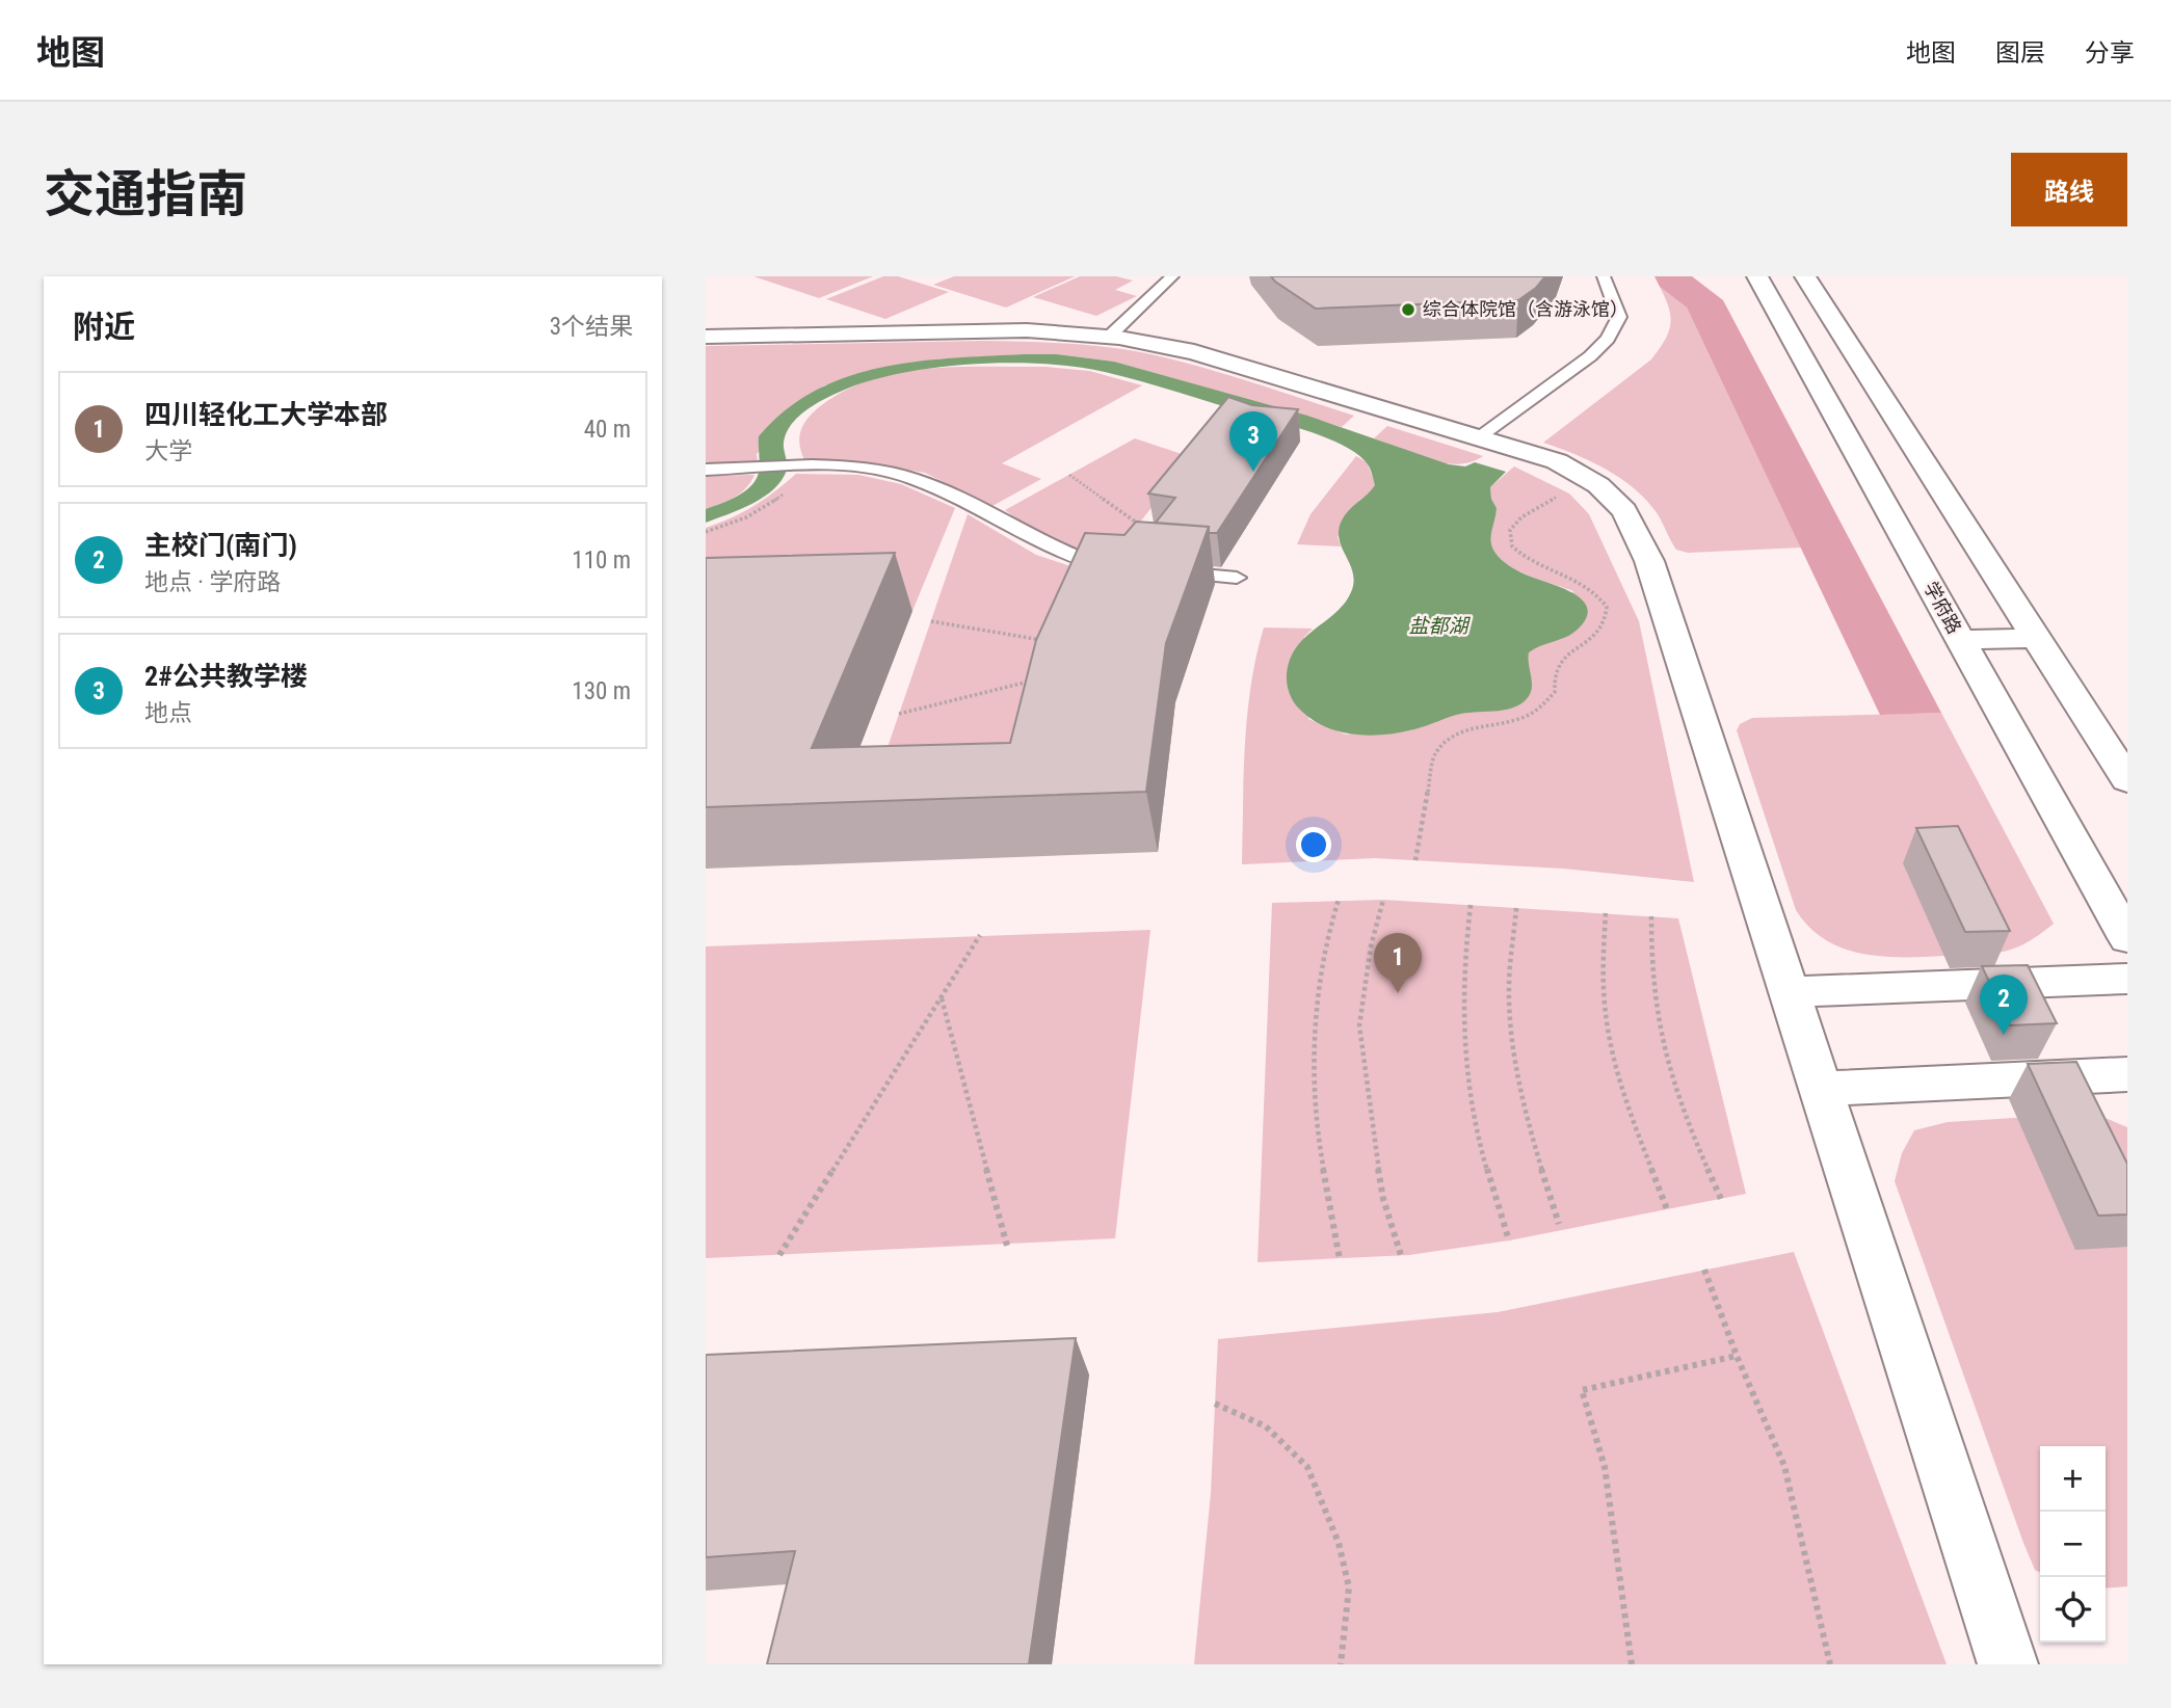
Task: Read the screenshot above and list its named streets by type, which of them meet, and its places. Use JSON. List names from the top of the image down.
{
  "streets": {
    "street": ["学府路"]
  },
  "water": ["盐都湖"],
  "places": ["综合体院馆（含游泳馆）"],
  "page": {
    "header": "地图",
    "nav": ["地图", "图层", "分享"],
    "title": "交通指南",
    "buttons": "路线",
    "heading": ["附近", "3个结果"],
    "list": [
      {
        "mark": "1",
        "name": "四川轻化工大学本部",
        "note": "大学",
        "value": "40 m"
      },
      {
        "mark": "2",
        "name": "主校门(南门)",
        "note": "地点 · 学府路",
        "value": "110 m"
      },
      {
        "mark": "3",
        "name": "2#公共教学楼",
        "note": "地点",
        "value": "130 m"
      }
    ],
    "pins": ["3", "1", "2"],
    "map_buttons": ["+", "−"]
  }
}
